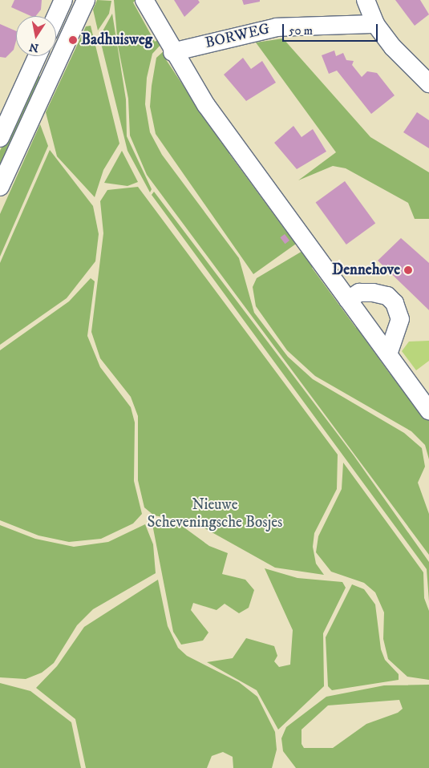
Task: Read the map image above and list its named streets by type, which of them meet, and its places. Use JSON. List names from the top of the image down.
{
  "streets": {
    "street": ["BORWEG"]
  },
  "parks": ["Nieuwe Scheveningsche Bosjes"],
  "places": ["Badhuisweg", "Dennehove"],
  "scale_bar": "50 m",
  "north": "bottom"
}
